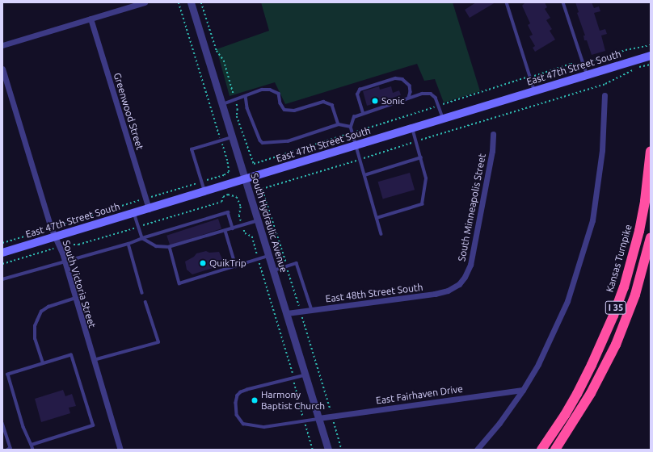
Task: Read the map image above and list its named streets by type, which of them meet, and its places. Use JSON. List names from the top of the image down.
{
  "streets": {
    "highway": ["Kansas Turnpike", "I 35"],
    "main road": ["East 47th Street South"],
    "street": [
      "Greenwood Street",
      "South Minneapolis Street",
      "South Hydraulic Avenue",
      "South Victoria Street",
      "East 48th Street South",
      "East Fairhaven Drive"
    ]
  },
  "crossings": [
    ["East 47th Street South", "Greenwood Street"],
    ["East 47th Street South", "South Hydraulic Avenue"],
    ["East 47th Street South", "South Victoria Street"],
    ["South Minneapolis Street", "East 48th Street South"],
    ["South Hydraulic Avenue", "East 48th Street South"],
    ["South Hydraulic Avenue", "East Fairhaven Drive"]
  ],
  "places": ["Sonic", "QuikTrip", "Harmony Baptist Church"]
}
